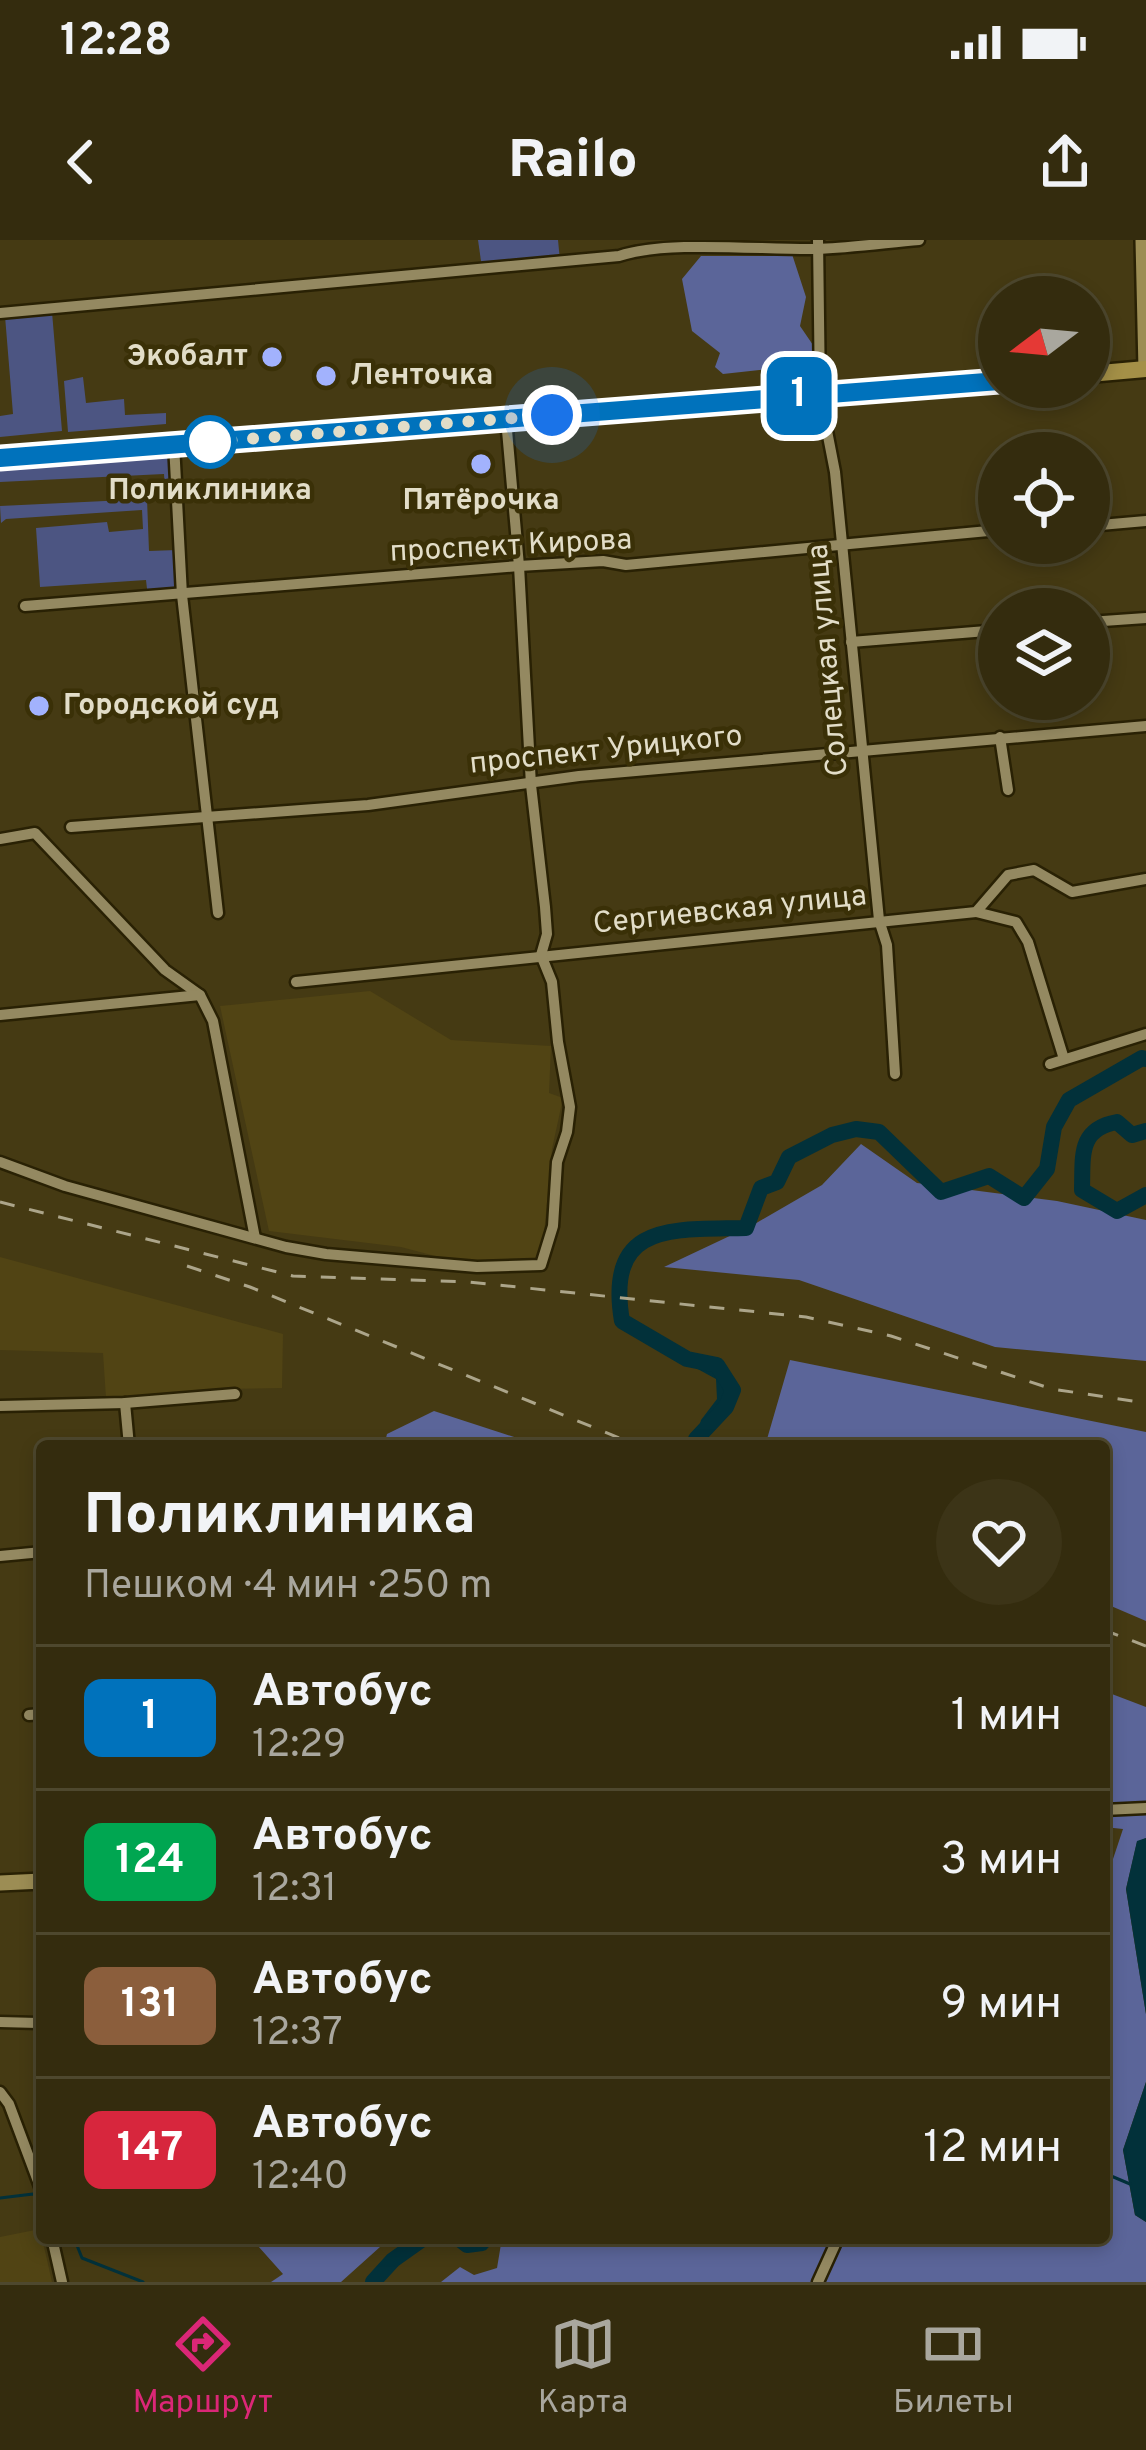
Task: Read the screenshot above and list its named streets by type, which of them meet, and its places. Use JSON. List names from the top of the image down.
{
  "streets": {
    "street": [
      "проспект Кирова",
      "Солецкая улица",
      "проспект Урицкого",
      "Сергиевская улица"
    ]
  },
  "crossings": [
    ["проспект Кирова", "Солецкая улица"],
    ["Солецкая улица", "проспект Урицкого"],
    ["Солецкая улица", "Сергиевская улица"]
  ],
  "places": [
    "Экобалт",
    "Ленточка",
    "Поликлиника",
    "Пятёрочка",
    "Городской суд"
  ],
  "lines": ["bus line 1"],
  "north": "left",
  "page": {
    "status": "12:28",
    "header": "Railo",
    "on_map": "1",
    "heading": ["Поликлиника", "Пешком · 4 мин · 250 m"],
    "list": [
      {
        "mark": "1",
        "name": "Автобус",
        "note": "12:29",
        "value": "1 мин"
      },
      {
        "mark": "124",
        "name": "Автобус",
        "note": "12:31",
        "value": "3 мин"
      },
      {
        "mark": "131",
        "name": "Автобус",
        "note": "12:37",
        "value": "9 мин"
      },
      {
        "mark": "147",
        "name": "Автобус",
        "note": "12:40",
        "value": "12 мин"
      }
    ],
    "tabs": ["Маршрут", "Карта", "Билеты"]
  }
}
